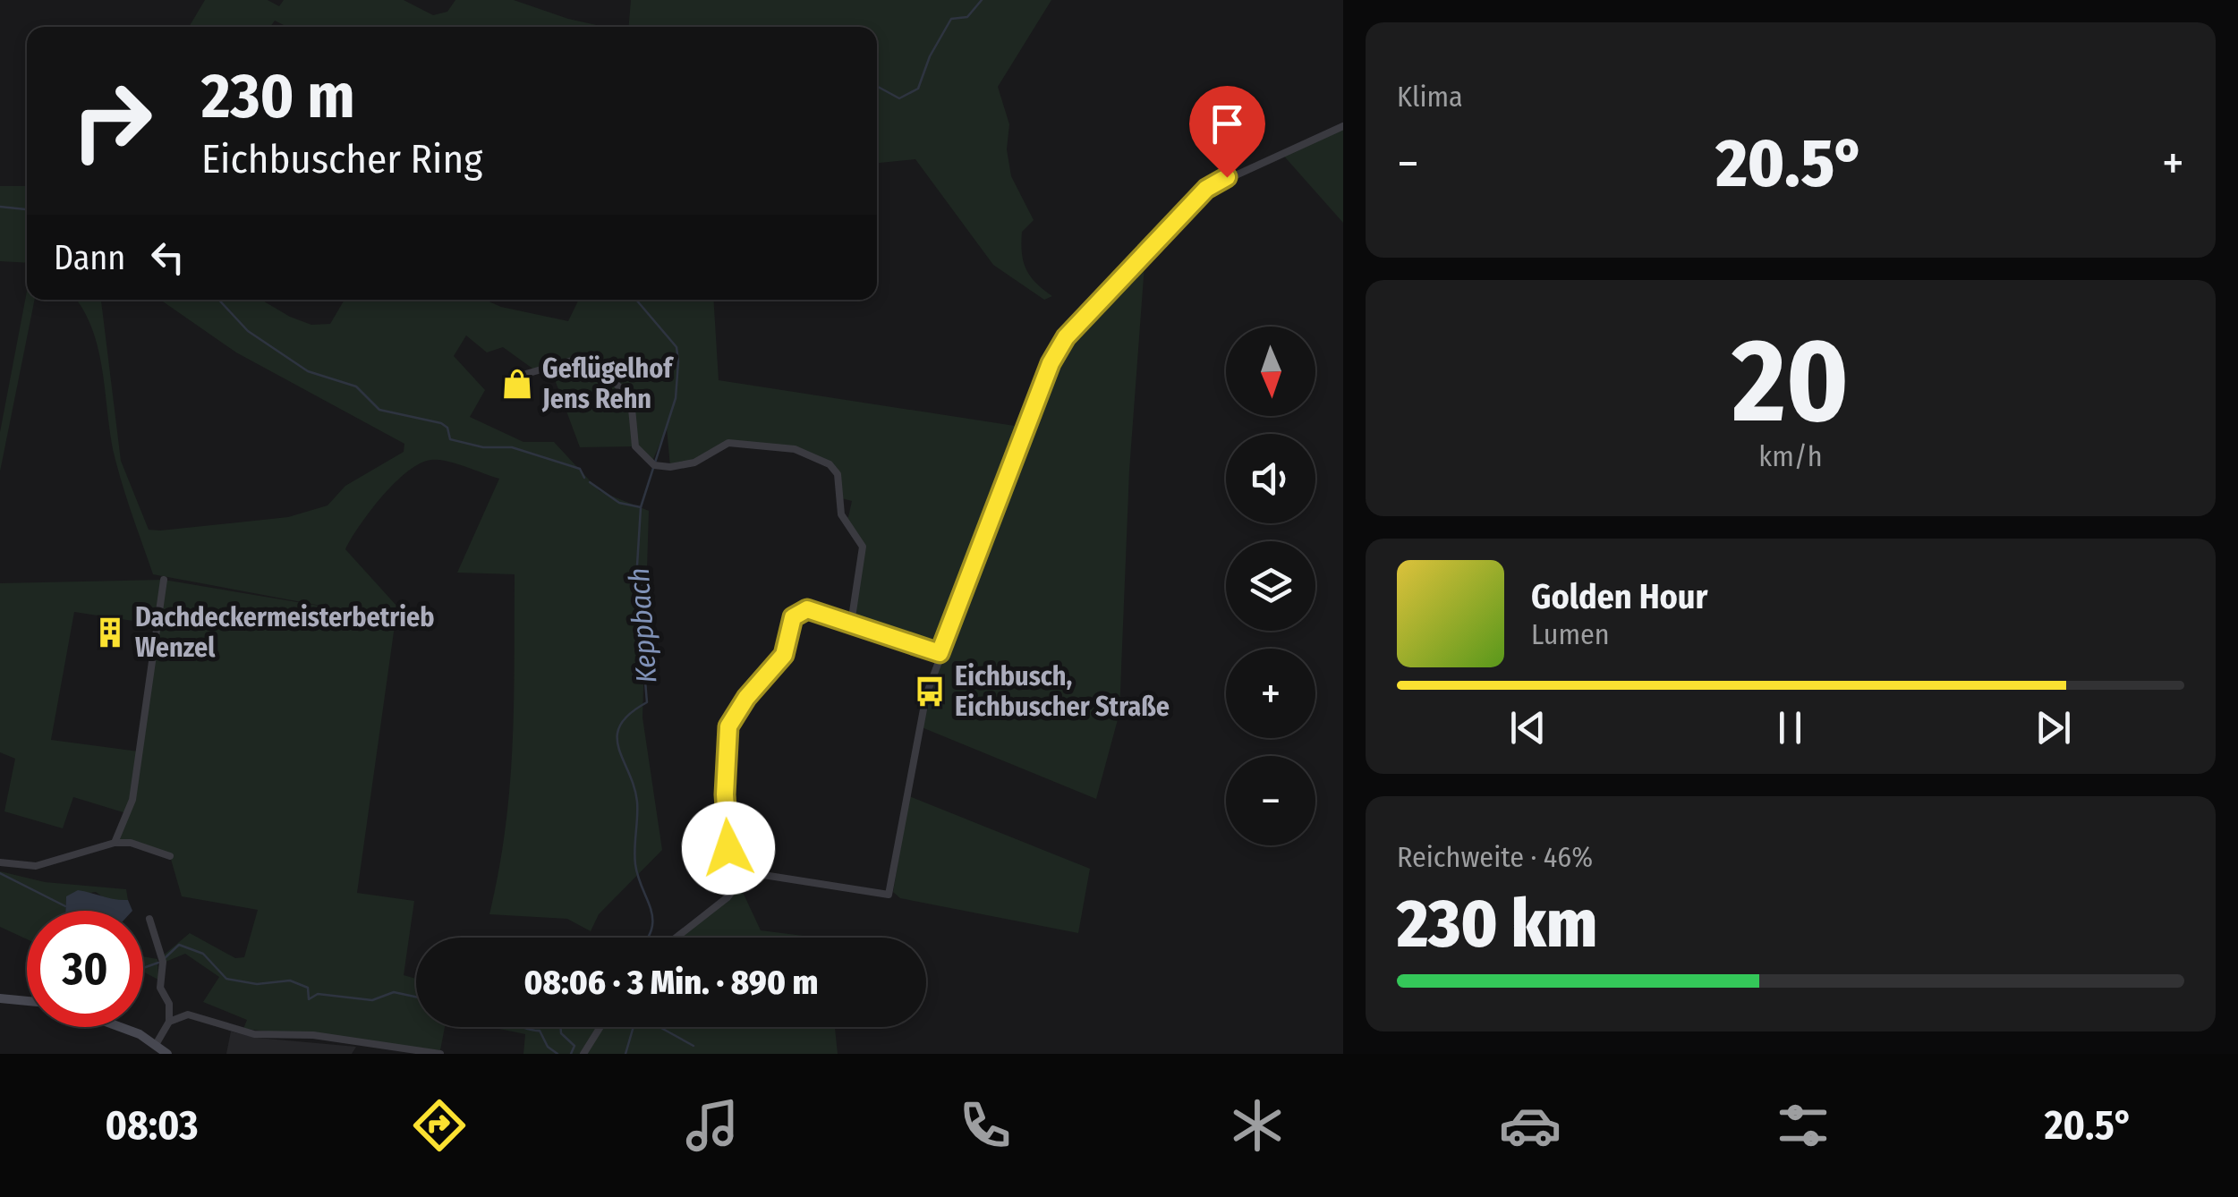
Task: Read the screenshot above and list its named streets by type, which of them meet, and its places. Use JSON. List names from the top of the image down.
{
  "water": ["Keppbach"],
  "places": {
    "shop": ["Geflügelhof Jens Rehn"],
    "building": ["Dachdeckermeisterbetrieb Wenzel"],
    "bus stop": ["Eichbusch, Eichbuscher Straße"]
  },
  "north": "bottom",
  "page": {
    "tile": [
      "Klima",
      ["20", "km/h"],
      ["Reichweite · 46%", "230 km"]
    ],
    "turn": ["230 m", "Eichbuscher Ring"],
    "heat": ["−", "20.5°", "+"],
    "then": "Dann",
    "map_buttons": ["+", "−"],
    "song": ["Golden Hour", "Lumen"],
    "limit": "30",
    "trip": "08:06 · 3 Min. · 890 m",
    "tabs": ["08:03", "20.5°"]
  }
}
